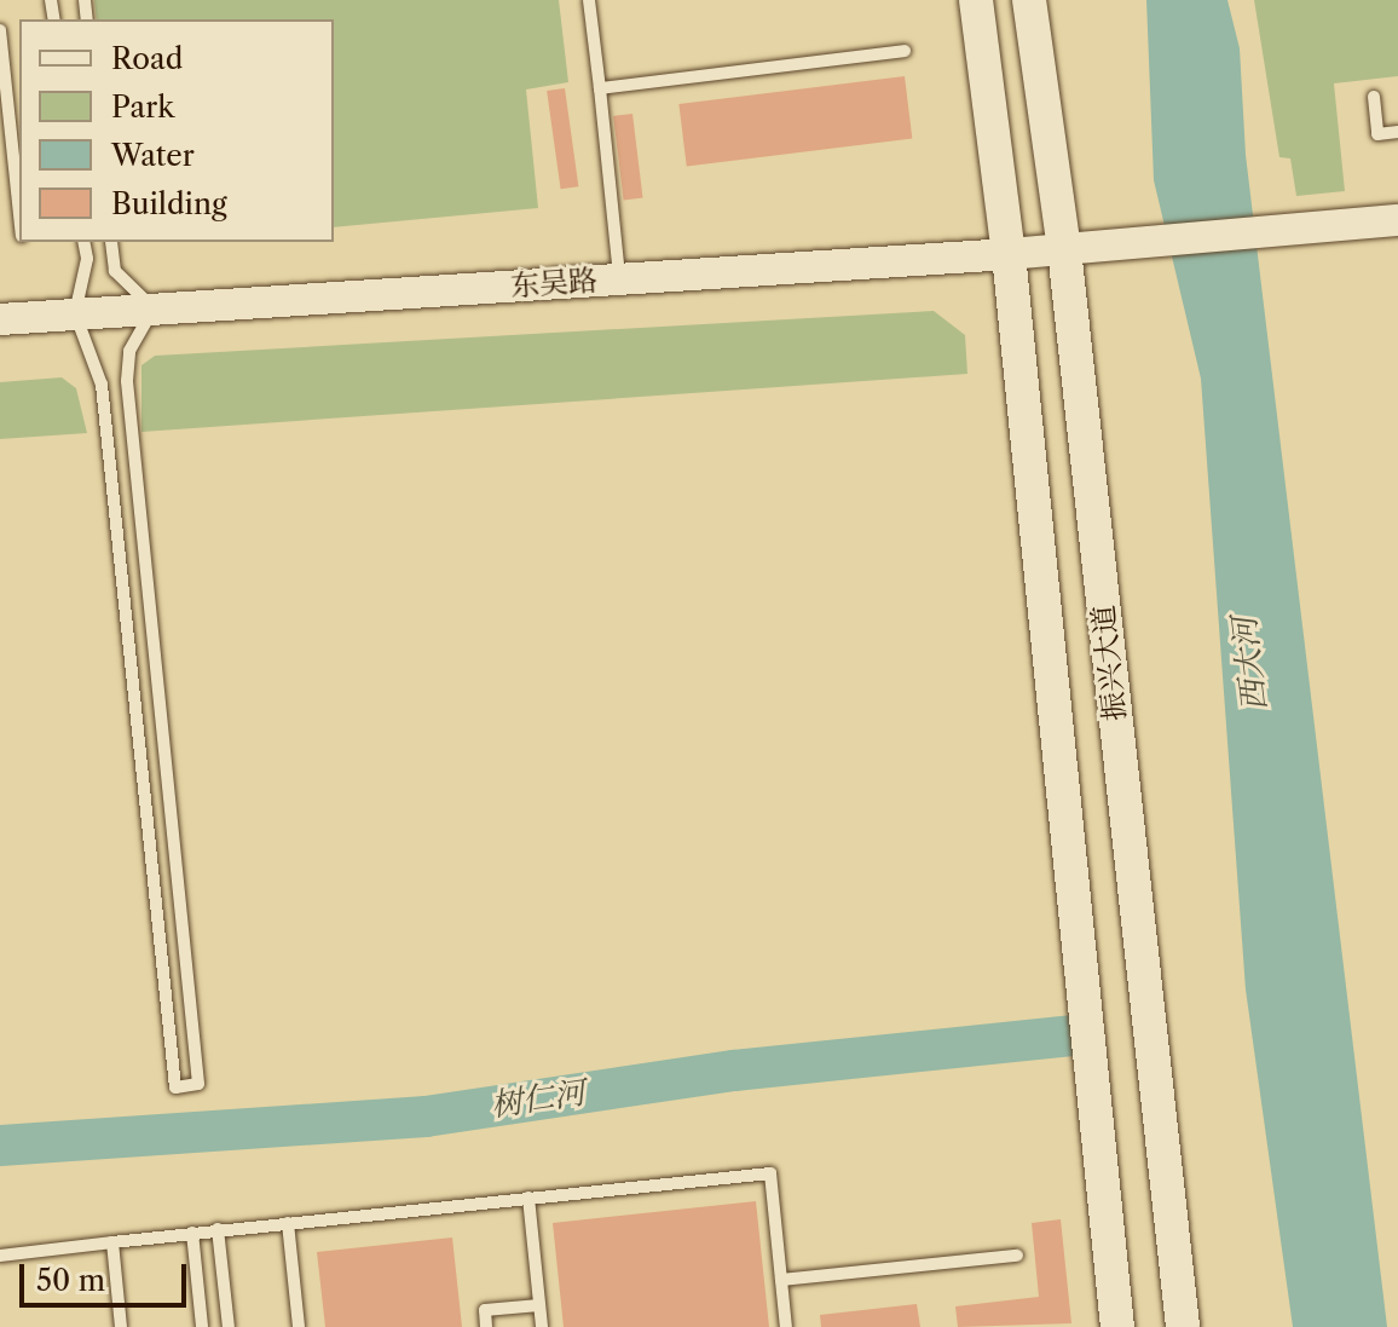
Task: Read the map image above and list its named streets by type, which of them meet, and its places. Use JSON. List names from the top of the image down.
{
  "streets": {
    "main road": ["振兴大道"],
    "street": ["东吴路"]
  },
  "crossings": [
    ["东吴路", "振兴大道"]
  ],
  "water": ["西大河", "树仁河"],
  "legend": [
    "Road",
    "Park",
    "Water",
    "Building"
  ],
  "scale_bar": "50 m"
}
